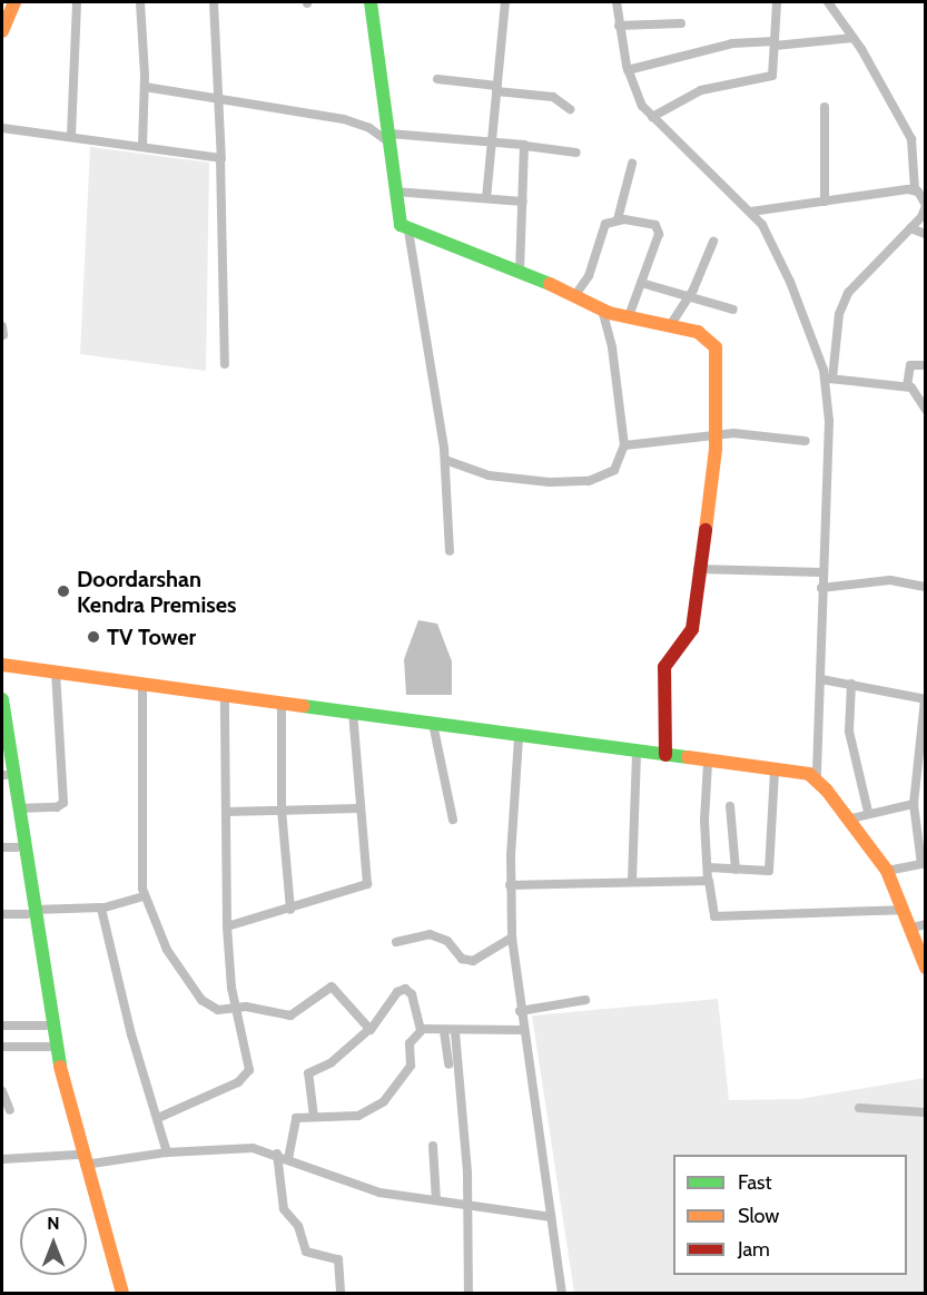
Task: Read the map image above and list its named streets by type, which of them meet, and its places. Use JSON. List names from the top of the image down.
{
  "places": ["Doordarshan Kendra Premises", "TV Tower"],
  "legend": ["Fast", "Slow", "Jam"],
  "north": "top"
}
